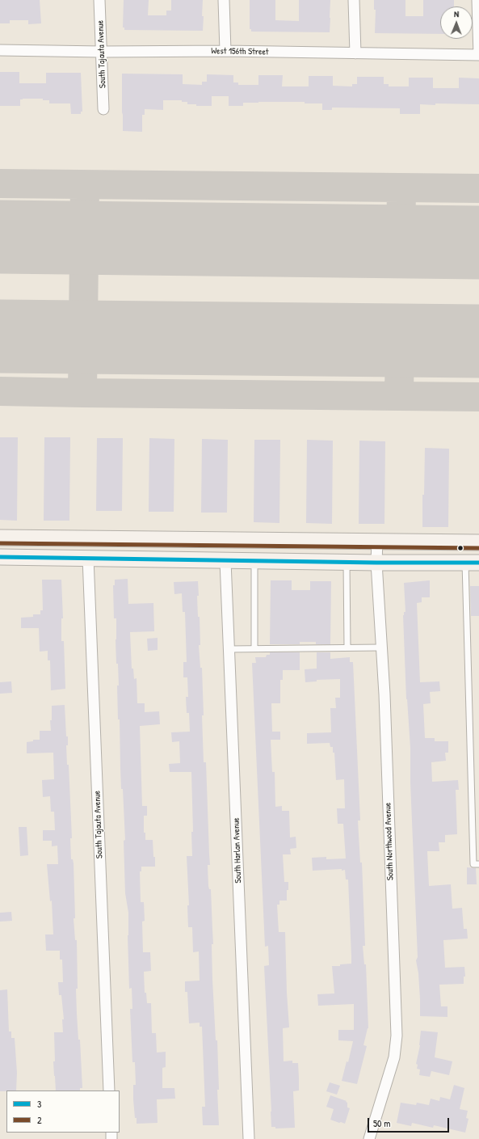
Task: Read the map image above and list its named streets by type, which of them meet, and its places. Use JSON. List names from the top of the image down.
{
  "streets": {
    "street": [
      "West 156th Street",
      "South Tajauta Avenue",
      "South Northwood Avenue",
      "South Harlan Avenue"
    ]
  },
  "crossings": [
    ["West 156th Street", "South Tajauta Avenue"]
  ],
  "lines": ["transit line 2", "transit line 3"],
  "legend": ["3", "2"],
  "scale_bar": "50 m",
  "north": "top"
}
